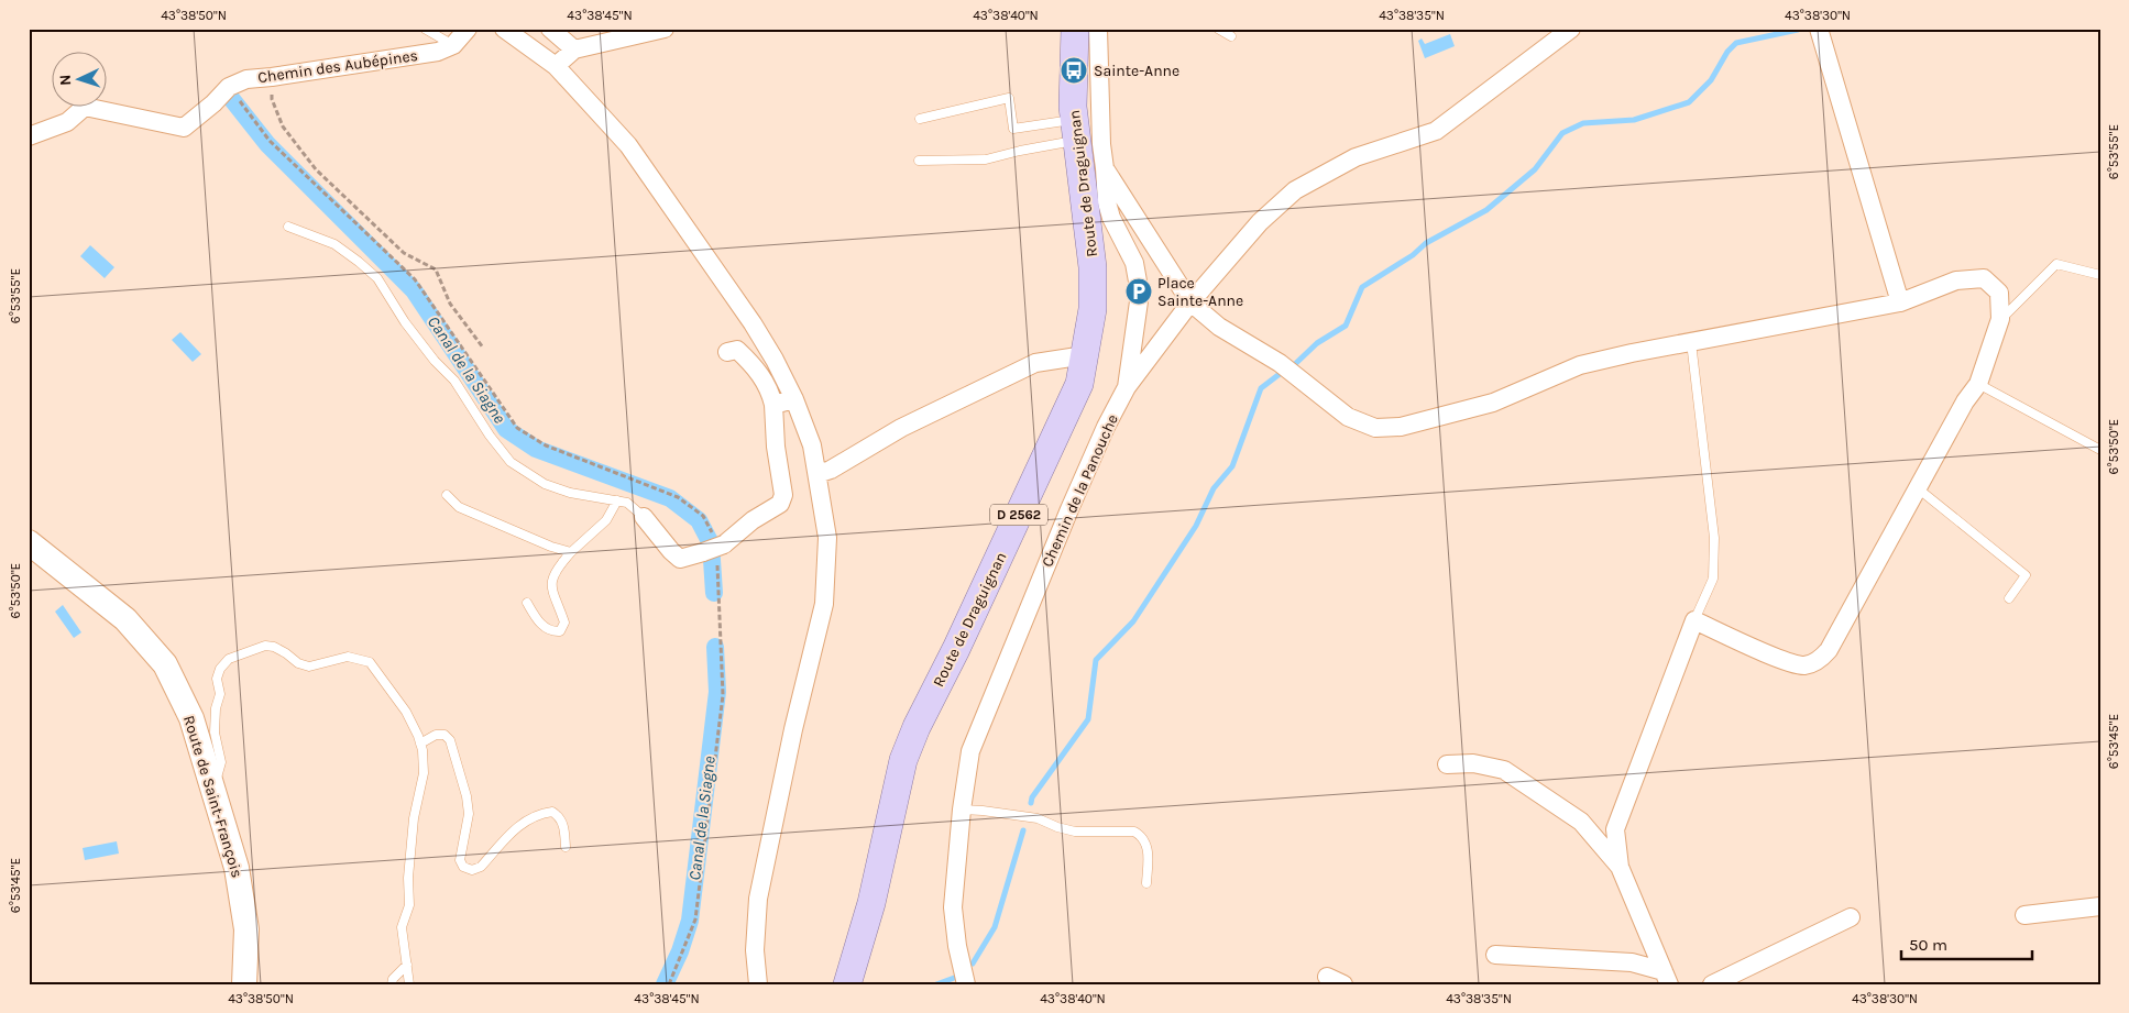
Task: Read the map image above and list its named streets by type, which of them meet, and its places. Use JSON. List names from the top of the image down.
{
  "streets": {
    "main road": ["Route de Draguignan", "D 2562", "Route de Saint-François"],
    "street": ["Chemin des Aubépines", "Chemin de la Panouche"]
  },
  "water": ["Canal de la Siagne"],
  "places": {
    "bus stop": ["Sainte-Anne"],
    "parking": ["Place Sainte-Anne"]
  },
  "scale_bar": "50 m",
  "north": "left",
  "coordinates": [
    "43°38'50\"N",
    "43°38'45\"N",
    "43°38'40\"N",
    "43°38'35\"N",
    "43°38'30\"N",
    "6°53'55\"E",
    "6°53'50\"E",
    "6°53'45\"E"
  ]
}
